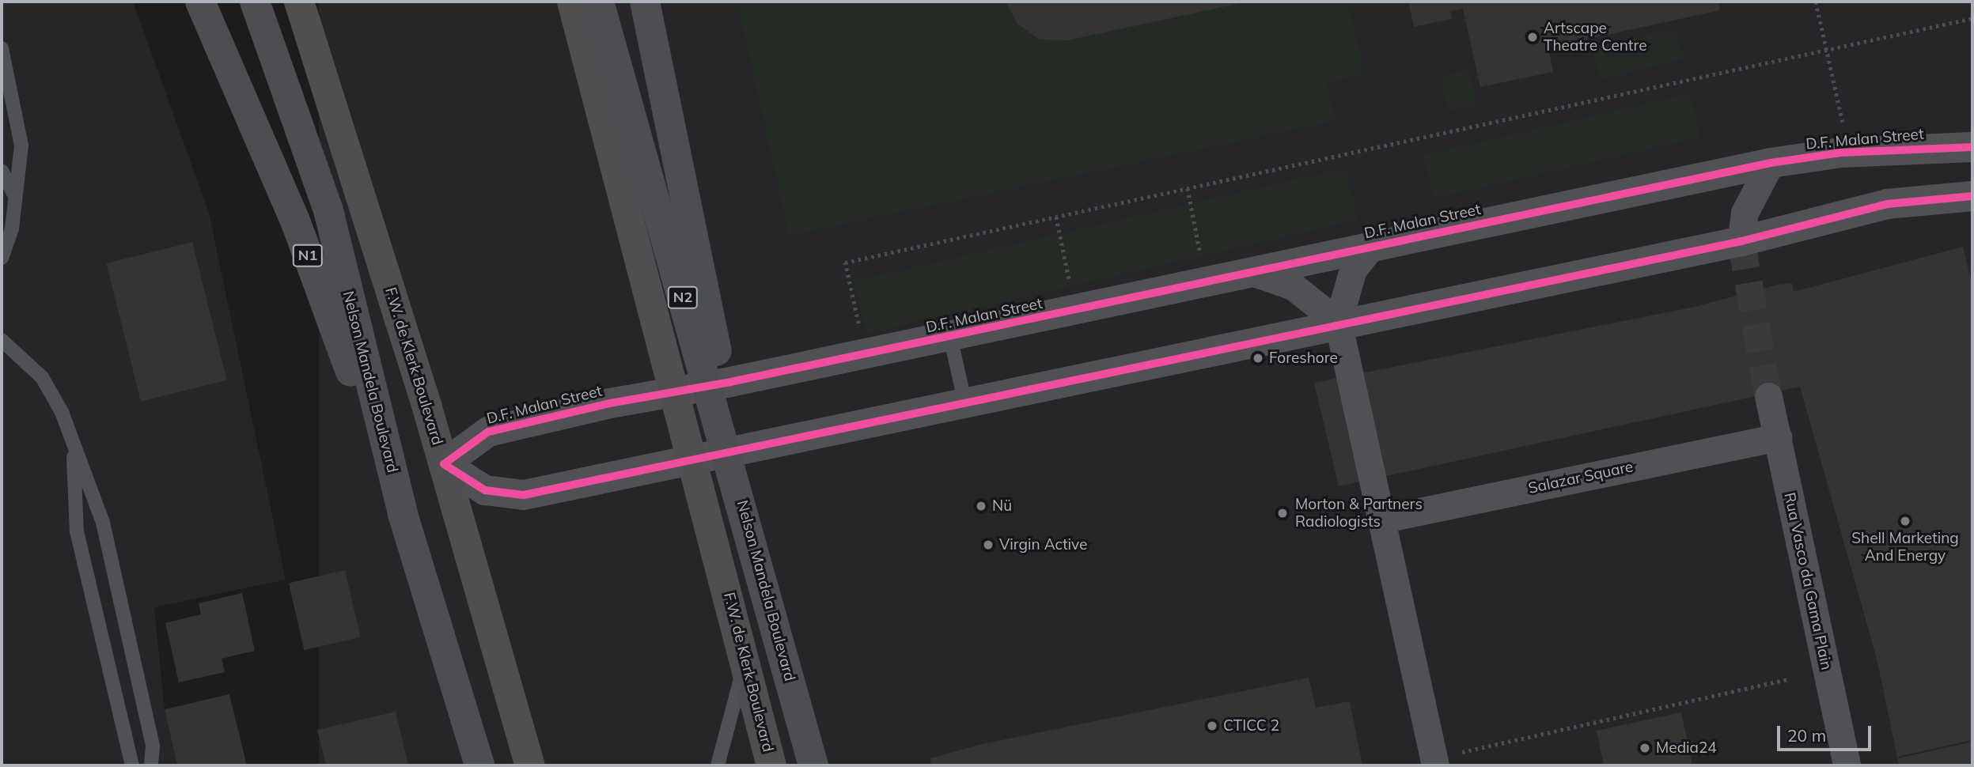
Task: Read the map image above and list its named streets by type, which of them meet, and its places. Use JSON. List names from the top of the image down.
{
  "streets": {
    "highway": ["N1", "N2", "Nelson Mandela Boulevard"],
    "main road": ["F.W. de Klerk Boulevard"],
    "street": ["D.F. Malan Street", "Salazar Square", "Rua Vasco da Gama Plain"]
  },
  "crossings": [
    ["D.F. Malan Street", "F.W. de Klerk Boulevard"],
    ["N1", "Nelson Mandela Boulevard"],
    ["Salazar Square", "Rua Vasco da Gama Plain"]
  ],
  "places": [
    "Artscape Theatre Centre",
    "Foreshore",
    "Nü",
    "Morton & Partners Radiologists",
    "Shell Marketing And Energy",
    "Virgin Active",
    "CTICC 2",
    "Media24"
  ],
  "scale_bar": "20 m"
}
